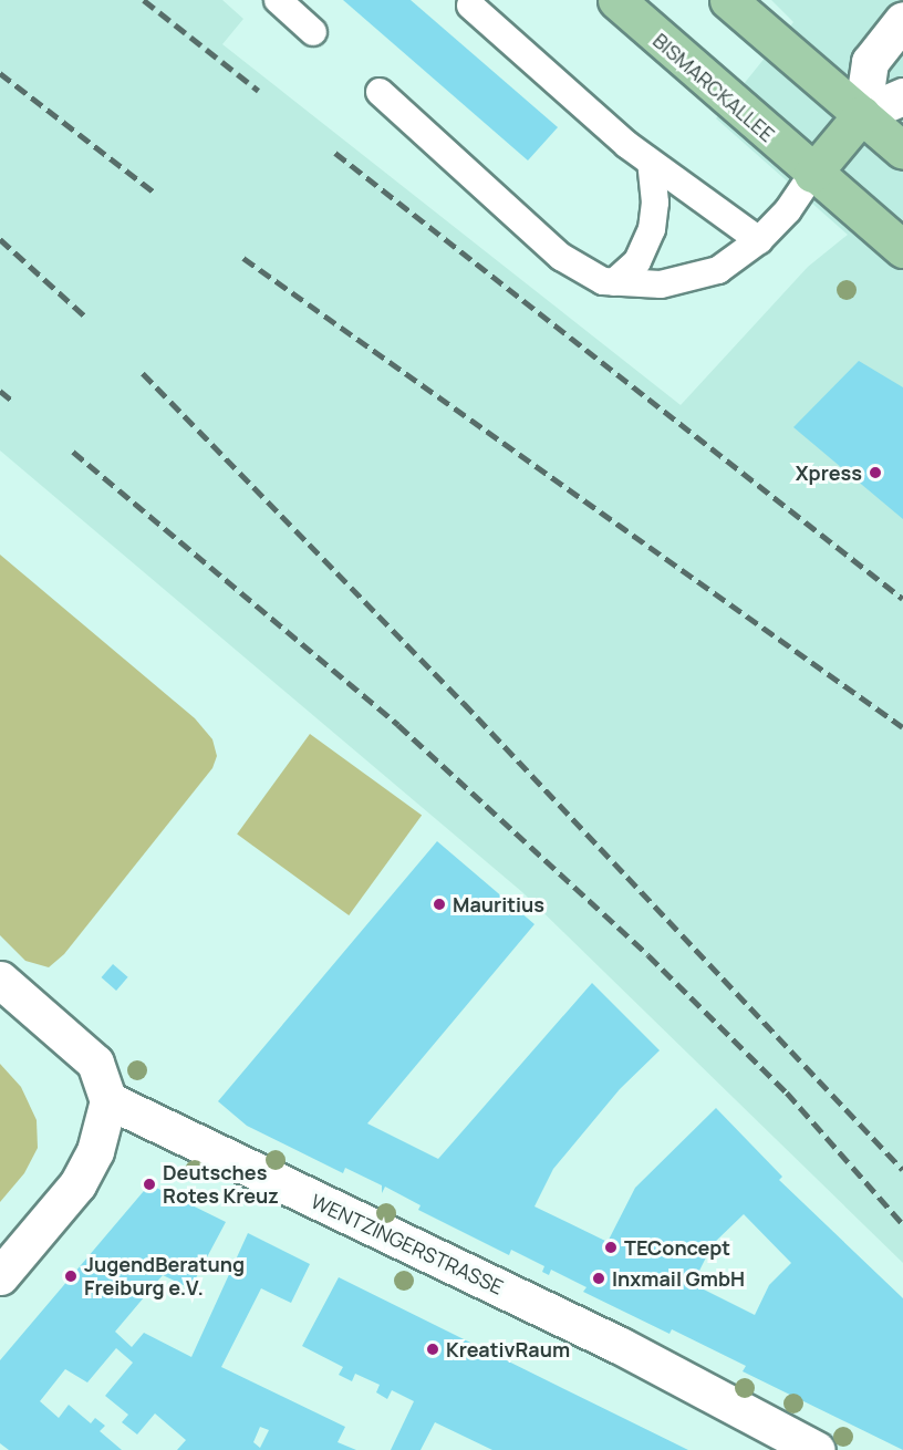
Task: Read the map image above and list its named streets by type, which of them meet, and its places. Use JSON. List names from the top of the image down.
{
  "streets": {
    "main road": ["BISMARCKALLEE"],
    "street": ["WENTZINGERSTRASSE"]
  },
  "places": [
    "Xpress",
    "Mauritius",
    "Deutsches Rotes Kreuz",
    "TEConcept",
    "JugendBeratung Freiburg e.V.",
    "Inxmail GmbH",
    "KreativRaum"
  ]
}
